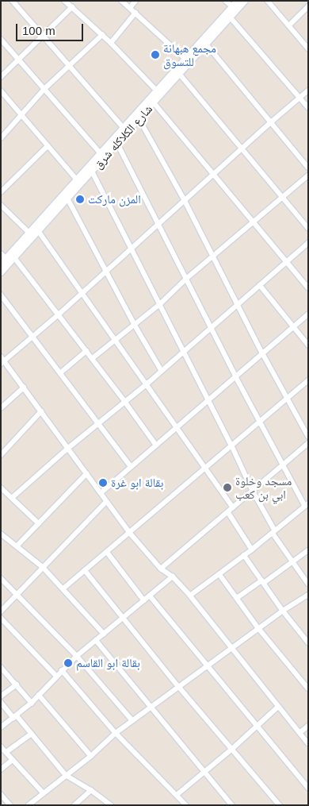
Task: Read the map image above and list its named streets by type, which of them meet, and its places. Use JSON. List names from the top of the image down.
{
  "streets": {
    "street": ["شارع الكلاكله شرق"]
  },
  "places": [
    "مجمع هبهانة للتسوق",
    "المزن ماركت",
    "بقالة ابو غرة",
    "مسجد وخلوة ابي بن كعب",
    "بقالة ابو القاسم"
  ],
  "scale_bar": "100 m"
}
